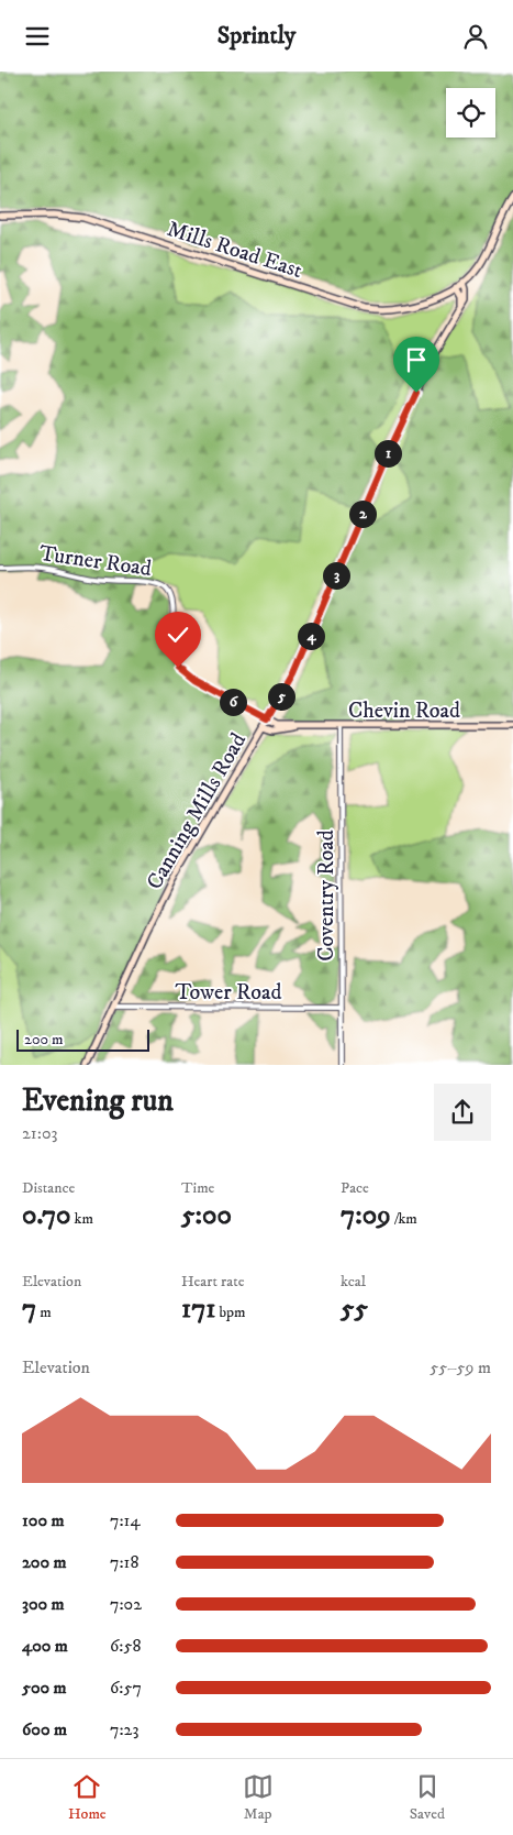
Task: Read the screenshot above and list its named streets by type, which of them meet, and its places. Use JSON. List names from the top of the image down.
{
  "streets": {
    "main road": ["Mills Road East", "Chevin Road", "Canning Mills Road"],
    "street": ["Turner Road", "Coventry Road", "Tower Road"]
  },
  "crossings": [
    ["Turner Road", "Chevin Road"],
    ["Turner Road", "Canning Mills Road"],
    ["Chevin Road", "Canning Mills Road"],
    ["Chevin Road", "Coventry Road"],
    ["Canning Mills Road", "Tower Road"],
    ["Coventry Road", "Tower Road"]
  ],
  "scale_bar": "200 m",
  "page": {
    "header": "Sprintly",
    "pins": [
      "1",
      "2",
      "3",
      "4",
      "5",
      "6"
    ],
    "scale": "200 m",
    "heading": ["Evening run", "21:03"],
    "stats": [
      ["Distance", "0.70 km"],
      ["Time", "5:00"],
      ["Pace", "7:09 /km"],
      ["Elevation", "7 m"],
      ["Heart rate", "171 bpm"],
      ["kcal", "55"]
    ],
    "chart": ["Elevation", "55–59 m"],
    "list": [
      {
        "name": "100 m",
        "note": "7:14"
      },
      {
        "name": "200 m",
        "note": "7:18"
      },
      {
        "name": "300 m",
        "note": "7:02"
      },
      {
        "name": "400 m",
        "note": "6:58"
      },
      {
        "name": "500 m",
        "note": "6:57"
      },
      {
        "name": "600 m",
        "note": "7:23"
      }
    ],
    "tabs": ["Home", "Map", "Saved"]
  }
}
